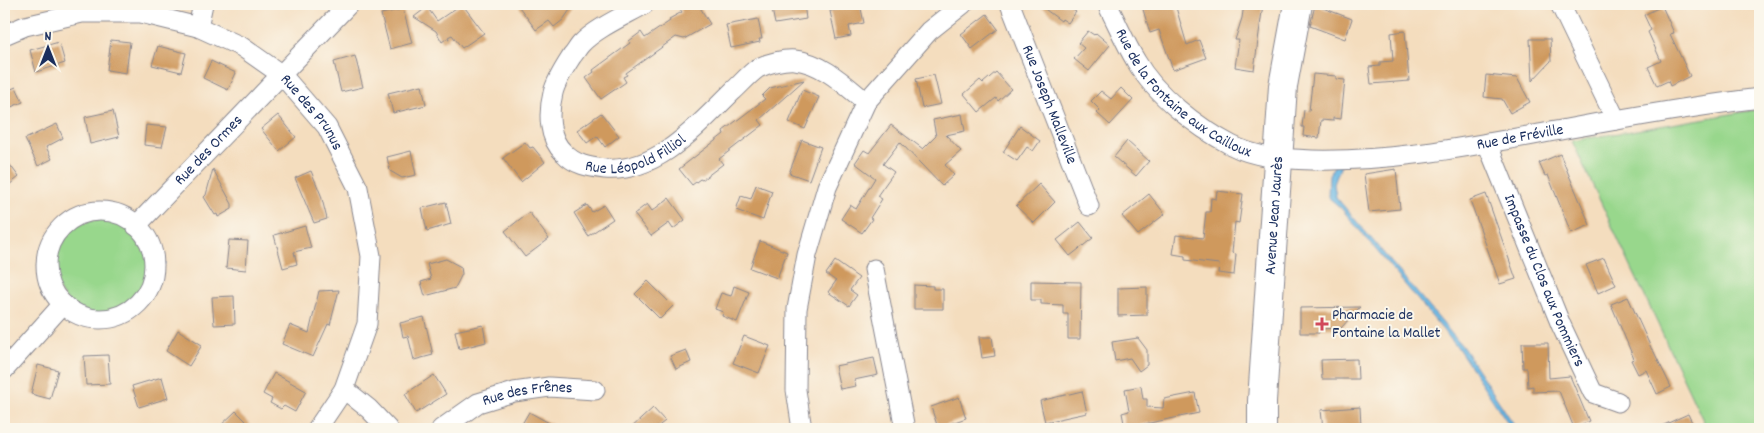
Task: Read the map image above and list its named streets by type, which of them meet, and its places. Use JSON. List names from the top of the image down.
{
  "streets": {
    "street": [
      "Rue de la Fontaine aux Cailloux",
      "Rue Joseph Malleville",
      "Rue des Prunus",
      "Rue de Fréville",
      "Rue Léopold Filliol",
      "Rue des Ormes",
      "Avenue Jean Jaurès",
      "Impasse du Clos aux Pommiers",
      "Rue des Frênes"
    ]
  },
  "crossings": [
    ["Rue de la Fontaine aux Cailloux", "Rue de Fréville"],
    ["Rue de la Fontaine aux Cailloux", "Avenue Jean Jaurès"],
    ["Rue des Prunus", "Rue des Ormes"],
    ["Rue de Fréville", "Avenue Jean Jaurès"],
    ["Rue de Fréville", "Impasse du Clos aux Pommiers"]
  ],
  "places": {
    "health": ["Pharmacie de Fontaine la Mallet"]
  },
  "north": "top"
}
